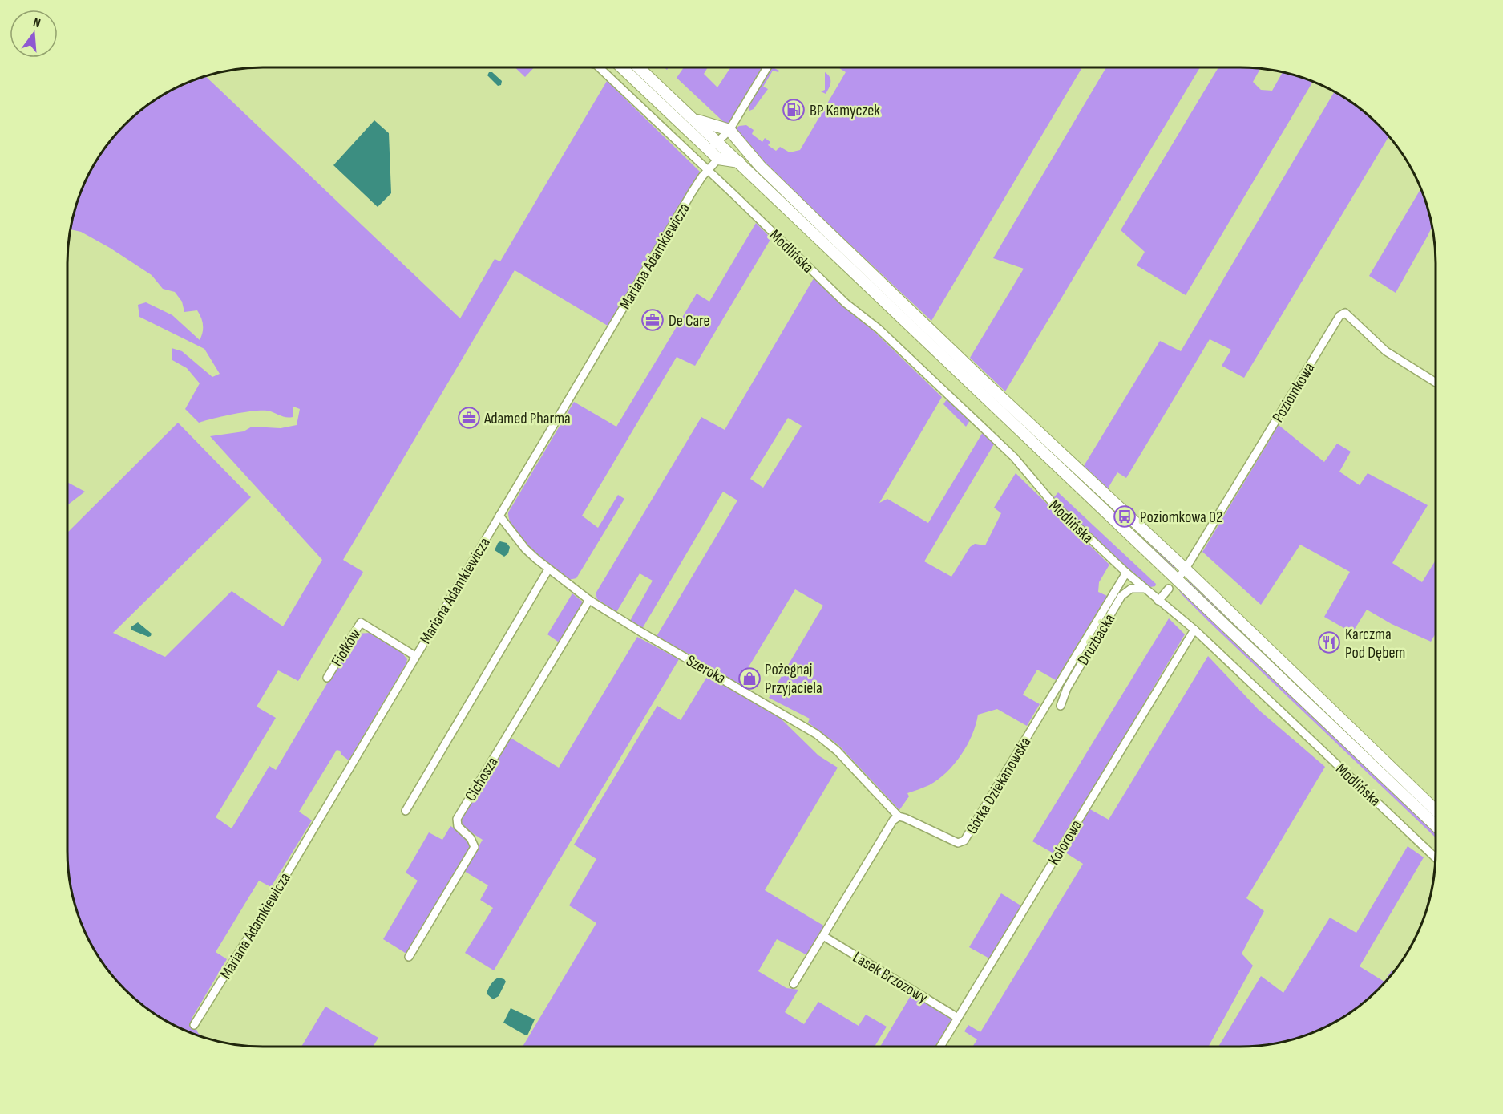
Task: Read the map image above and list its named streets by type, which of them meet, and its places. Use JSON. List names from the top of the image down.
{
  "streets": {
    "street": [
      "Modlińska",
      "Mariana Adamkiewicza",
      "Poziomkowa",
      "Drużbacka",
      "Fiołków",
      "Szeroka",
      "Cichosza",
      "Górka Dziekanowska",
      "Kolorowa",
      "Lasek Brzozowy"
    ]
  },
  "crossings": [
    ["Modlińska", "Mariana Adamkiewicza"],
    ["Modlińska", "Drużbacka"],
    ["Modlińska", "Górka Dziekanowska"],
    ["Modlińska", "Kolorowa"],
    ["Mariana Adamkiewicza", "Fiołków"],
    ["Mariana Adamkiewicza", "Szeroka"],
    ["Szeroka", "Cichosza"],
    ["Szeroka", "Górka Dziekanowska"],
    ["Kolorowa", "Lasek Brzozowy"]
  ],
  "places": {
    "fuel station": ["BP Kamyczek"],
    "office": ["De Care", "Adamed Pharma"],
    "bus stop": ["Poziomkowa 02"],
    "restaurant": ["Karczma Pod Dębem"],
    "shop": ["Pożegnaj Przyjaciela"]
  },
  "north": "top"
}
